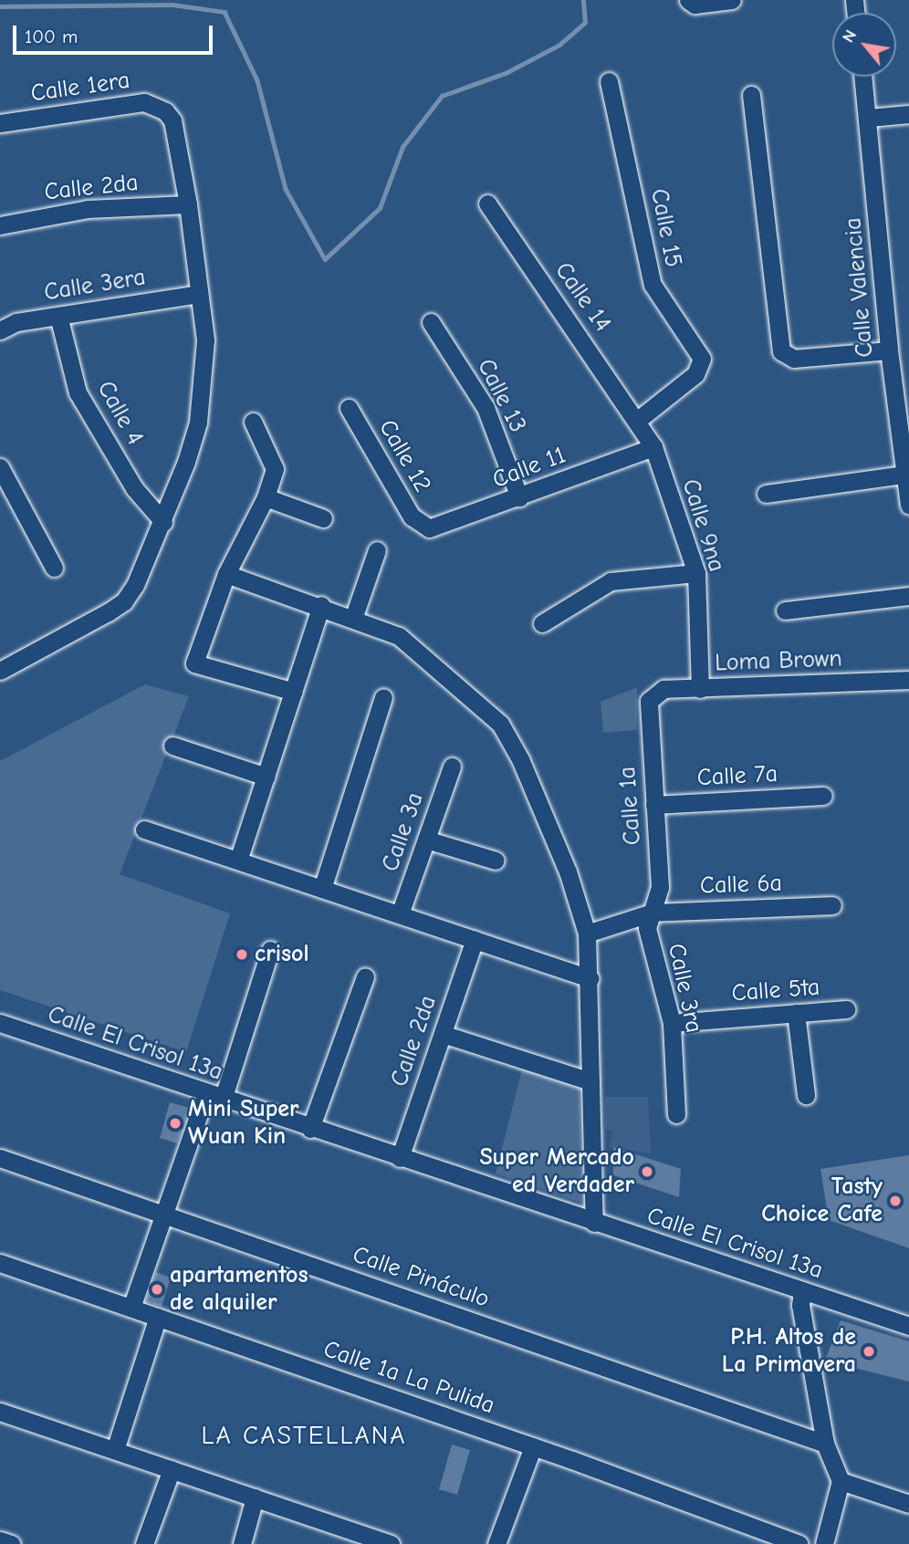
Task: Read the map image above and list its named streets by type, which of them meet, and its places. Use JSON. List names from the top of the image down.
{
  "streets": {
    "street": [
      "Calle 1era",
      "Calle 2da",
      "Calle 15",
      "Calle 3era",
      "Calle Valencia",
      "Calle 14",
      "Calle 13",
      "Calle 4",
      "Calle 12",
      "Calle 11",
      "Calle 9na",
      "Loma Brown",
      "Calle 7a",
      "Calle 1a",
      "Calle 3a",
      "Calle 6a",
      "Calle 3ra",
      "Calle 5ta",
      "Calle El Crisol 13a",
      "Calle Pináculo",
      "Calle 1a La Pulida"
    ]
  },
  "crossings": [
    ["Calle 1era", "Calle 2da"],
    ["Calle 2da", "Calle El Crisol 13a"],
    ["Calle 15", "Calle 14"],
    ["Calle 15", "Calle 9na"],
    ["Calle 3era", "Calle 4"],
    ["Calle 14", "Calle 9na"],
    ["Calle 13", "Calle 11"],
    ["Calle 12", "Calle 11"],
    ["Calle 11", "Calle 9na"],
    ["Calle 9na", "Loma Brown"],
    ["Loma Brown", "Calle 1a"],
    ["Calle 7a", "Calle 1a"],
    ["Calle 1a", "Calle 6a"],
    ["Calle 1a", "Calle 3ra"],
    ["Calle 6a", "Calle 3ra"],
    ["Calle 3ra", "Calle 5ta"]
  ],
  "districts": ["LA CASTELLANA"],
  "places": [
    "crisol",
    "Mini Super Wuan Kin",
    "Super Mercado ed Verdader",
    "Tasty Choice Cafe",
    "apartamentos de alquiler",
    "P.H. Altos de La Primavera"
  ],
  "scale_bar": "100 m",
  "north": "top left"
}
